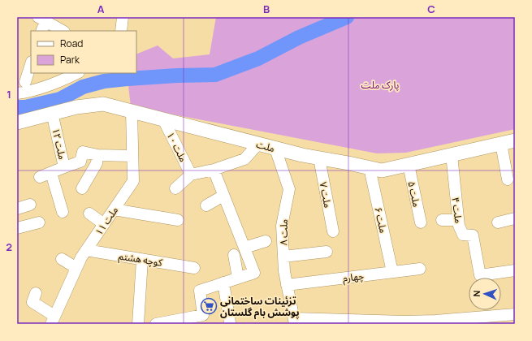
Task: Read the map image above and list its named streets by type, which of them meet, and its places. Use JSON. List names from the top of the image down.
{
  "streets": {
    "main road": ["ملت"],
    "street": [
      "۱۲ ملت",
      "ملت ۱۰",
      "۵ ملت",
      "۷ ملت",
      "۴ ملت",
      "۶ ملت",
      "۱۱ ملت",
      "۸ ملت",
      "کوچه هشتم",
      "چهارم"
    ]
  },
  "crossings": [
    ["۱۲ ملت", "ملت"],
    ["ملت", "ملت ۱۰"],
    ["ملت", "۵ ملت"],
    ["ملت", "۷ ملت"],
    ["ملت", "۴ ملت"],
    ["ملت", "۶ ملت"],
    ["ملت", "۱۱ ملت"],
    ["ملت", "۸ ملت"],
    ["۶ ملت", "چهارم"],
    ["۱۱ ملت", "کوچه هشتم"],
    ["۸ ملت", "چهارم"]
  ],
  "parks": ["پارک ملت"],
  "places": {
    "supermarket": ["تزئینات ساختمانی پوشش بام گلستان"]
  },
  "legend": ["Road", "Park"],
  "north": "left",
  "grid": {
    "columns": ["A", "B", "C"],
    "rows": ["1", "2"]
  }
}
